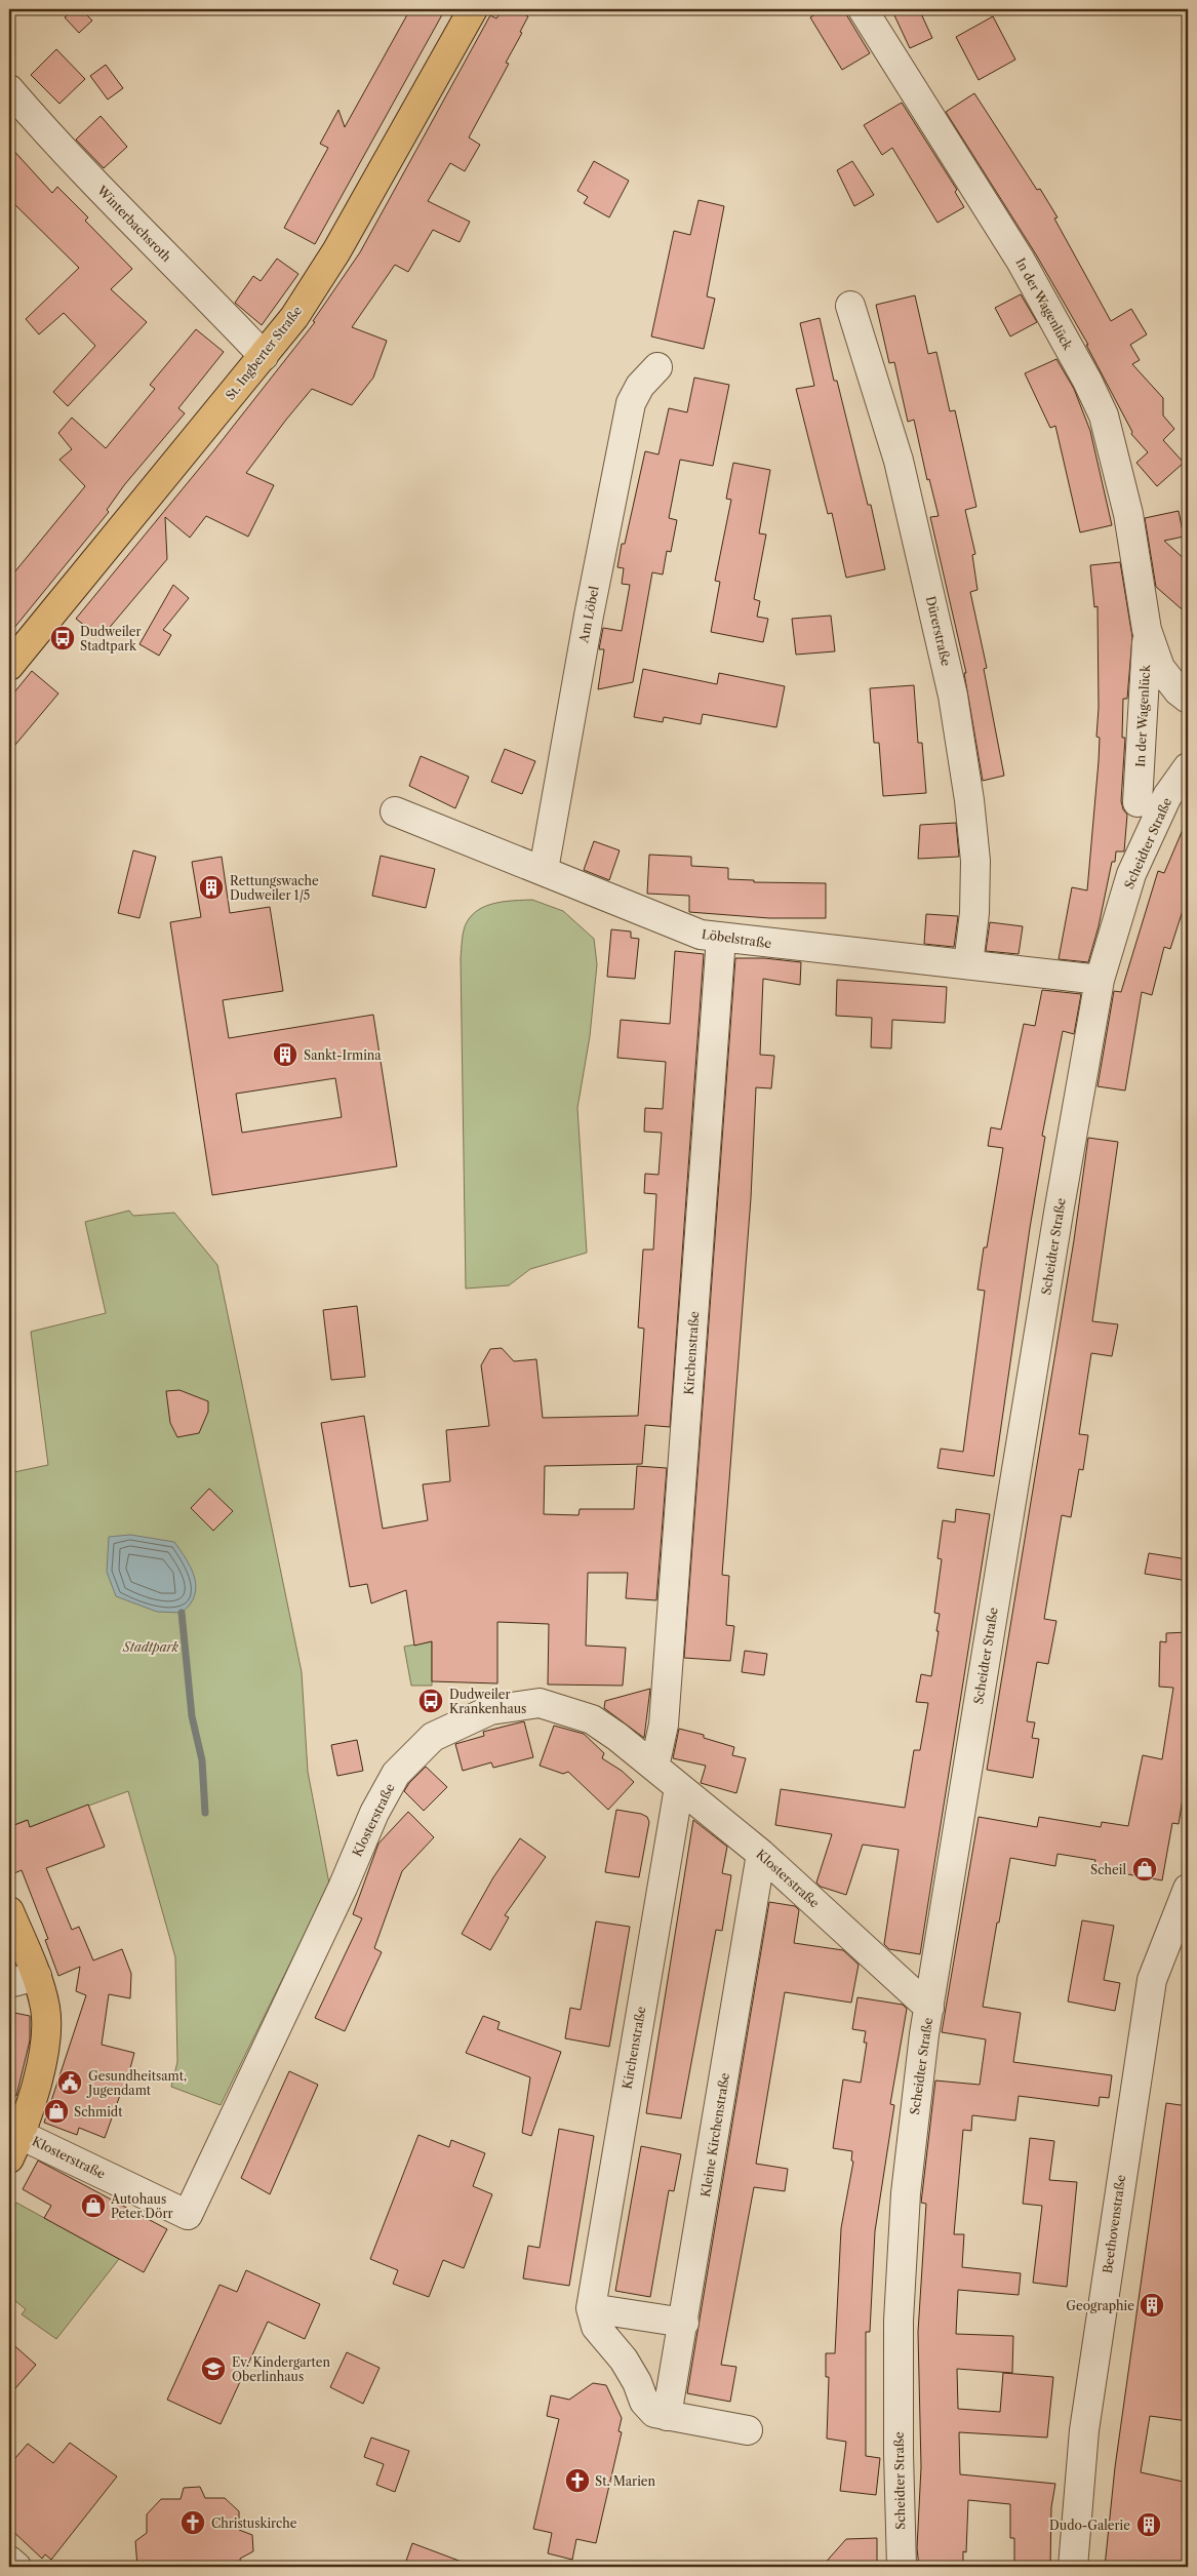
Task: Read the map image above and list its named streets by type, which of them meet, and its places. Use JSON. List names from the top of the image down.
{
  "streets": {
    "main road": ["St. Ingberter Straße"],
    "street": [
      "Winterbachsroth",
      "In der Wagenlück",
      "Am Löbel",
      "Dürerstraße",
      "Scheidter Straße",
      "Löbelstraße",
      "Kirchenstraße",
      "Klosterstraße",
      "Kleine Kirchenstraße",
      "Beethovenstraße"
    ]
  },
  "crossings": [
    ["Winterbachsroth", "St. Ingberter Straße"],
    ["Am Löbel", "Löbelstraße"],
    ["Dürerstraße", "Löbelstraße"],
    ["Scheidter Straße", "Löbelstraße"],
    ["Scheidter Straße", "Klosterstraße"],
    ["Löbelstraße", "Kirchenstraße"],
    ["Kirchenstraße", "Klosterstraße"],
    ["Klosterstraße", "Kleine Kirchenstraße"]
  ],
  "parks": ["Stadtpark"],
  "places": {
    "bus stop": ["Dudweiler Stadtpark", "Dudweiler Krankenhaus"],
    "building": [
      "Rettungswache Dudweiler 1/5",
      "Sankt-Irmina",
      "Geographie",
      "Dudo-Galerie"
    ],
    "shop": ["Scheil", "Schmidt", "Autohaus Peter Dörr"],
    "public building": ["Gesundheitsamt, Jugendamt"],
    "school or university": ["Ev. Kindergarten Oberlinhaus"],
    "church": ["St. Marien", "Christuskirche"]
  }
}
